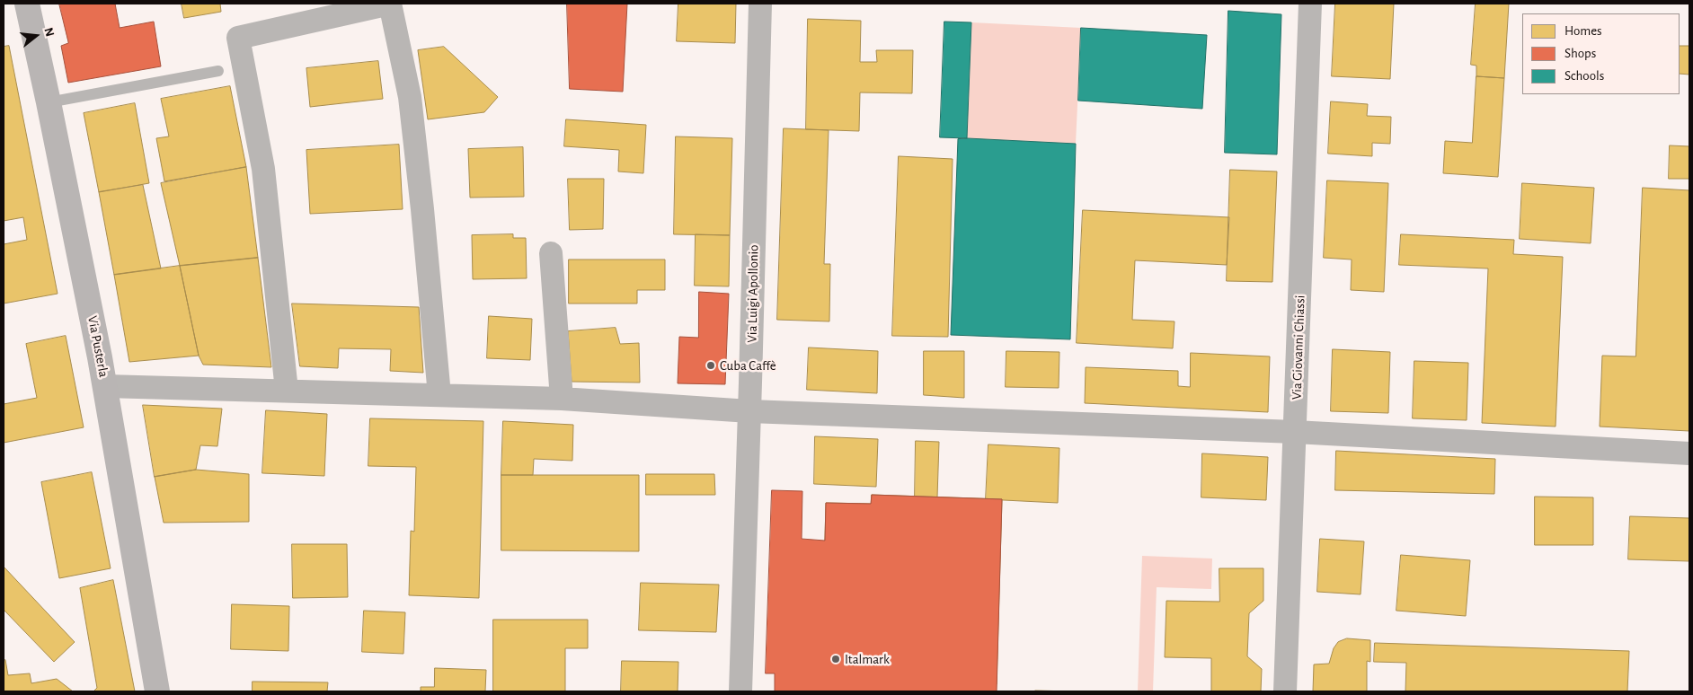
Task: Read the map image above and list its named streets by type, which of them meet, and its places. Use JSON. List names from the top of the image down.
{
  "streets": {
    "main road": ["Via Pusterla"],
    "street": ["Via Luigi Apollonio", "Via Giovanni Chiassi"]
  },
  "places": ["Cuba Caffè", "Italmark"],
  "legend": ["Homes", "Shops", "Schools"],
  "north": "right"
}
